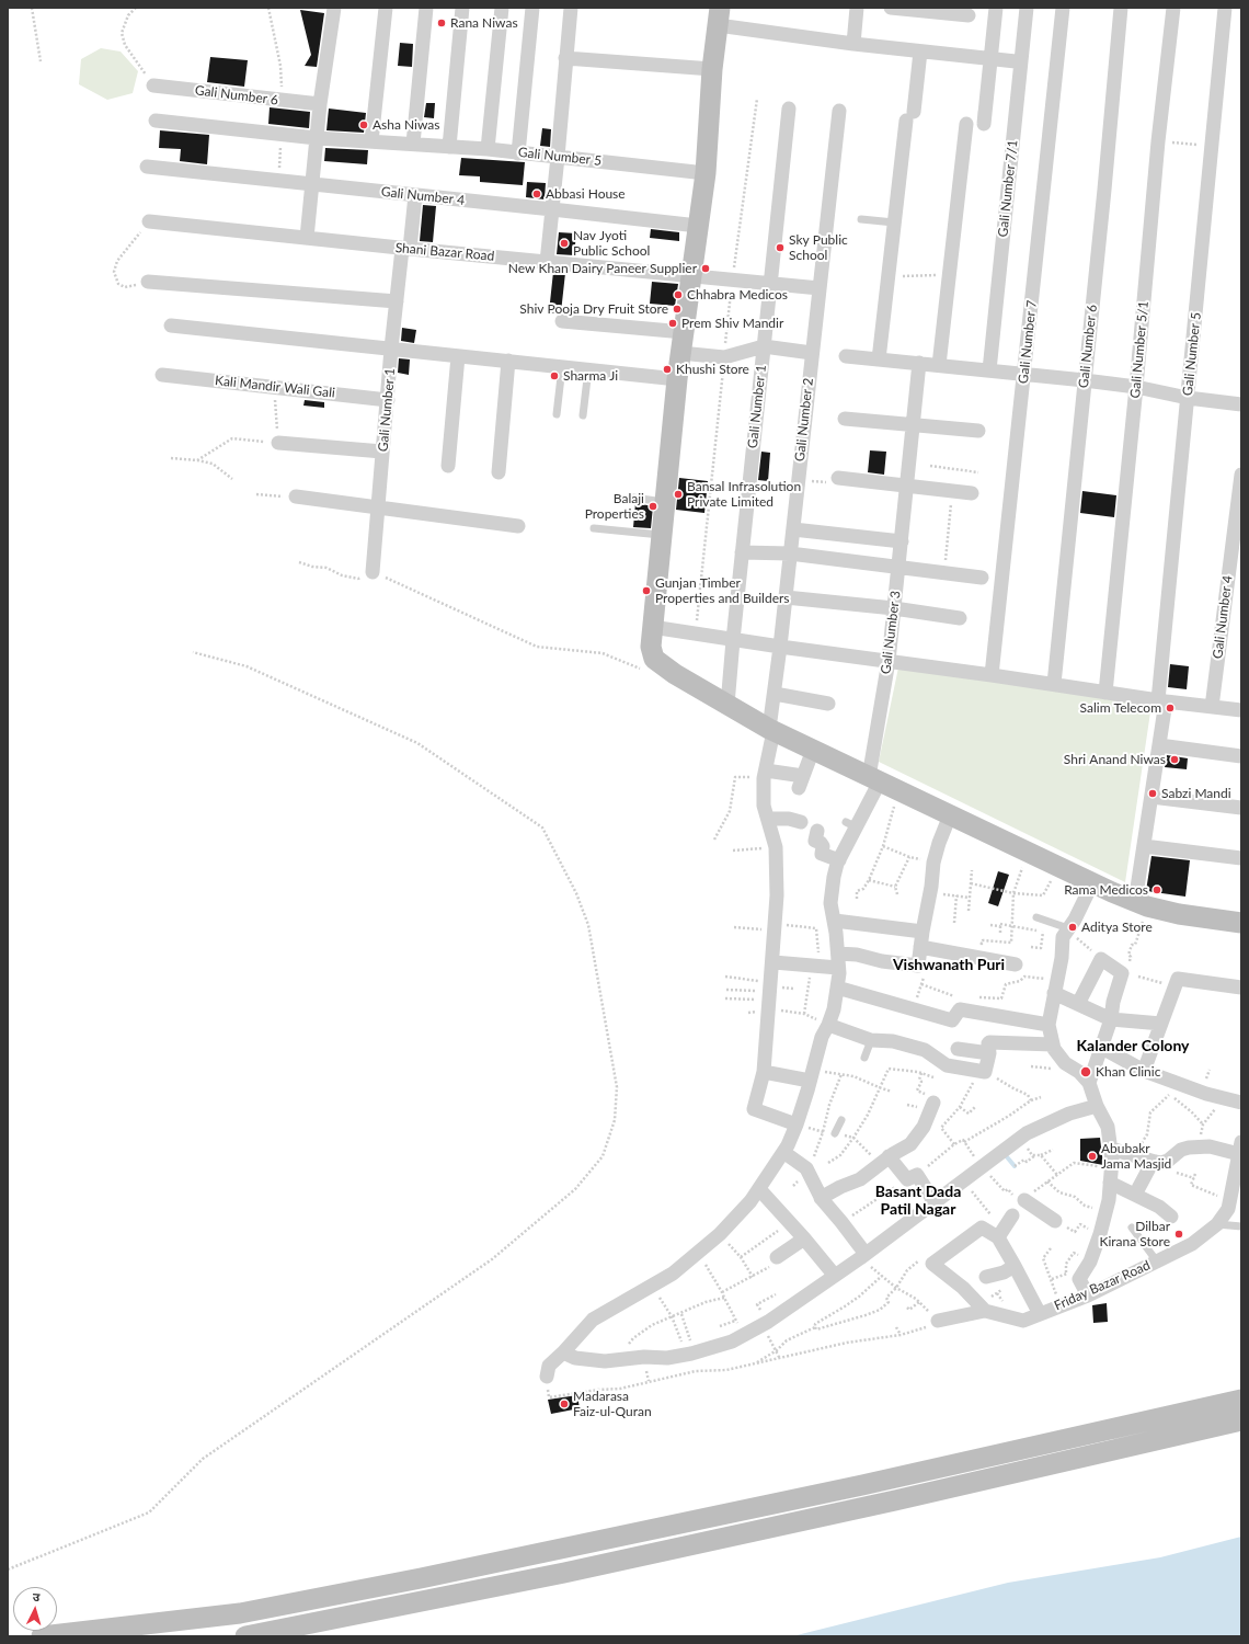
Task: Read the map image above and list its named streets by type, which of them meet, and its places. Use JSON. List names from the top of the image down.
{
  "streets": {
    "street": [
      "Gali Number 6",
      "Gali Number 5",
      "Gali Number 7/1",
      "Gali Number 4",
      "Shani Bazar Road",
      "Gali Number 7",
      "Gali Number 5/1",
      "Kali Mandir Wali Gali",
      "Gali Number 1",
      "Gali Number 2",
      "Gali Number 3",
      "Friday Bazar Road"
    ]
  },
  "crossings": [
    ["Gali Number 4", "Gali Number 1"],
    ["Shani Bazar Road", "Gali Number 1"],
    ["Shani Bazar Road", "Gali Number 2"],
    ["Kali Mandir Wali Gali", "Gali Number 1"],
    ["Gali Number 2", "Gali Number 3"]
  ],
  "districts": ["Vishwanath Puri", "Kalander Colony", "Basant Dada Patil Nagar"],
  "places": [
    "Rana Niwas",
    "Asha Niwas",
    "Abbasi House",
    "Nav Jyoti Public School",
    "Sky Public School",
    "New Khan Dairy Paneer Supplier",
    "Chhabra Medicos",
    "Shiv Pooja Dry Fruit Store",
    "Prem Shiv Mandir",
    "Khushi Store",
    "Sharma Ji",
    "Bansal Infrasolution Private Limited",
    "Balaji Properties",
    "Gunjan Timber Properties and Builders",
    "Salim Telecom",
    "Shri Anand Niwas",
    "Sabzi Mandi",
    "Rama Medicos",
    "Aditya Store",
    "Khan Clinic",
    "Abubakr Jama Masjid",
    "Dilbar Kirana Store",
    "Madarasa Faiz-ul-Quran"
  ],
  "north": "top"
}
